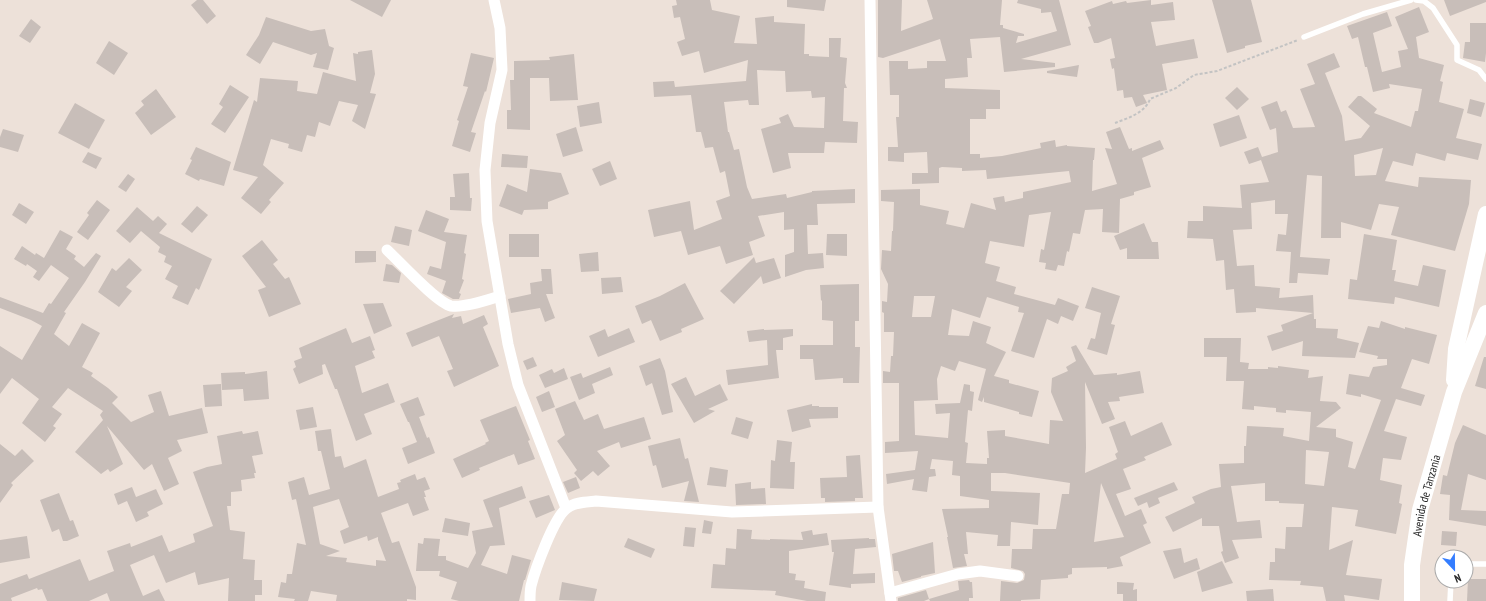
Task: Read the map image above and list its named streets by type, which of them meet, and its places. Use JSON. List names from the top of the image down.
{
  "streets": {
    "main road": ["Avenida de Tanzania"]
  },
  "north": "bottom"
}
